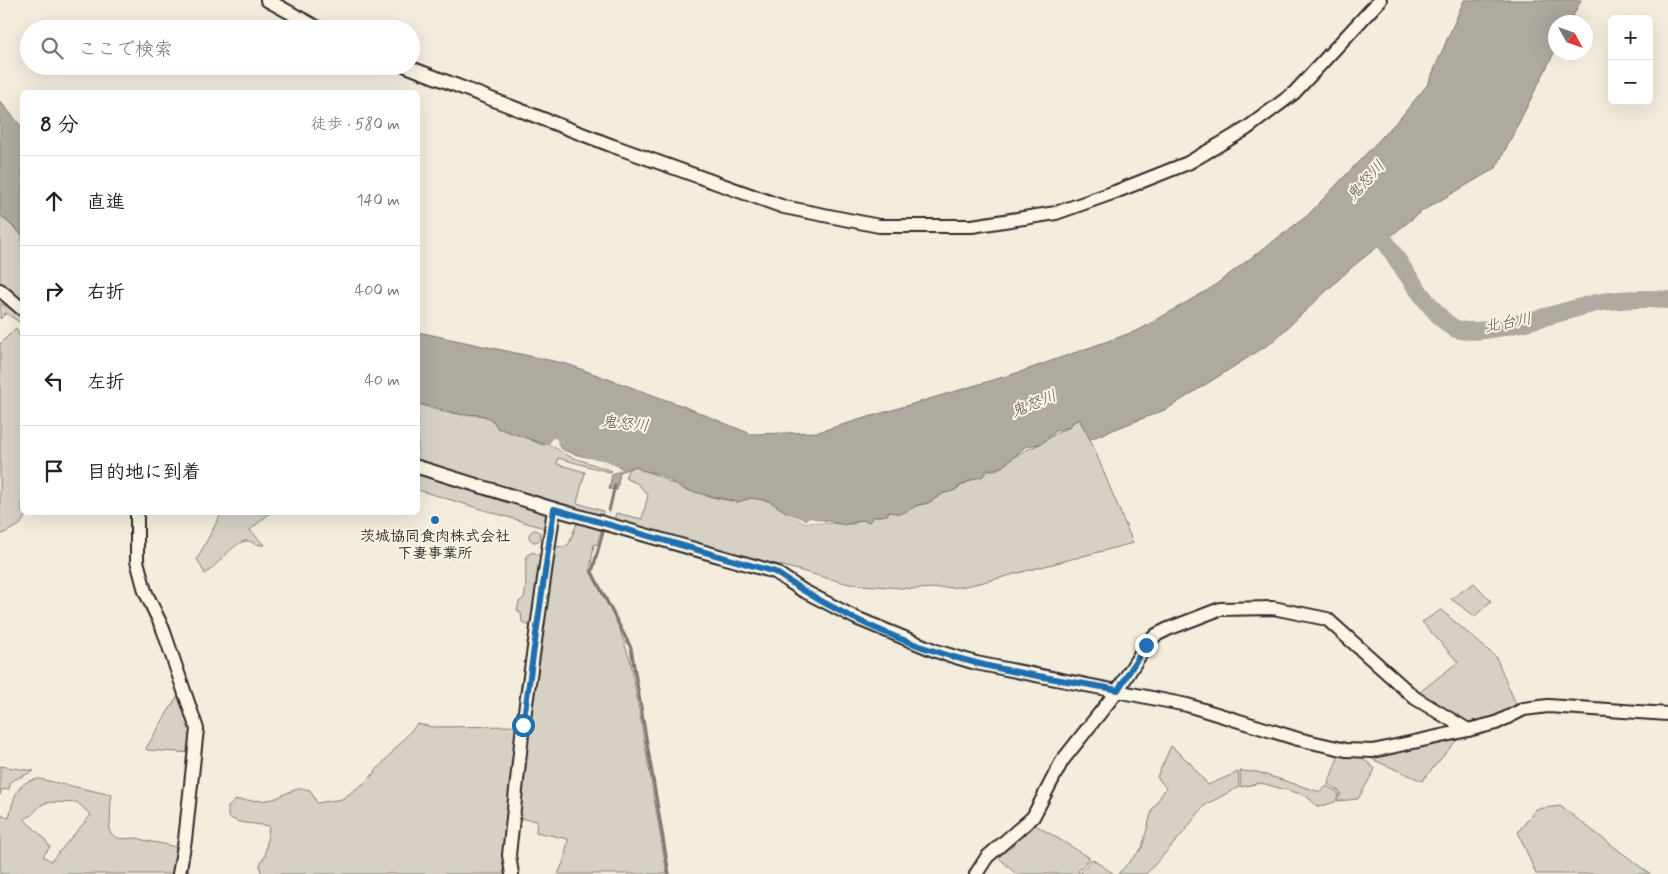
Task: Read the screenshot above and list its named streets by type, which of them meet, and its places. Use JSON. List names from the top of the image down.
{
  "water": ["鬼怒川", "北台川"],
  "places": ["茨城協同食肉株式会社 下妻事業所"],
  "north": "bottom right",
  "page": {
    "map_buttons": ["+", "−"],
    "search": "ここで検索",
    "heading": ["8 分", "徒歩 · 580 m"],
    "list": [
      ["直進", "140 m"],
      ["右折", "400 m"],
      ["左折", "40 m"],
      "目的地に到着"
    ]
  }
}
